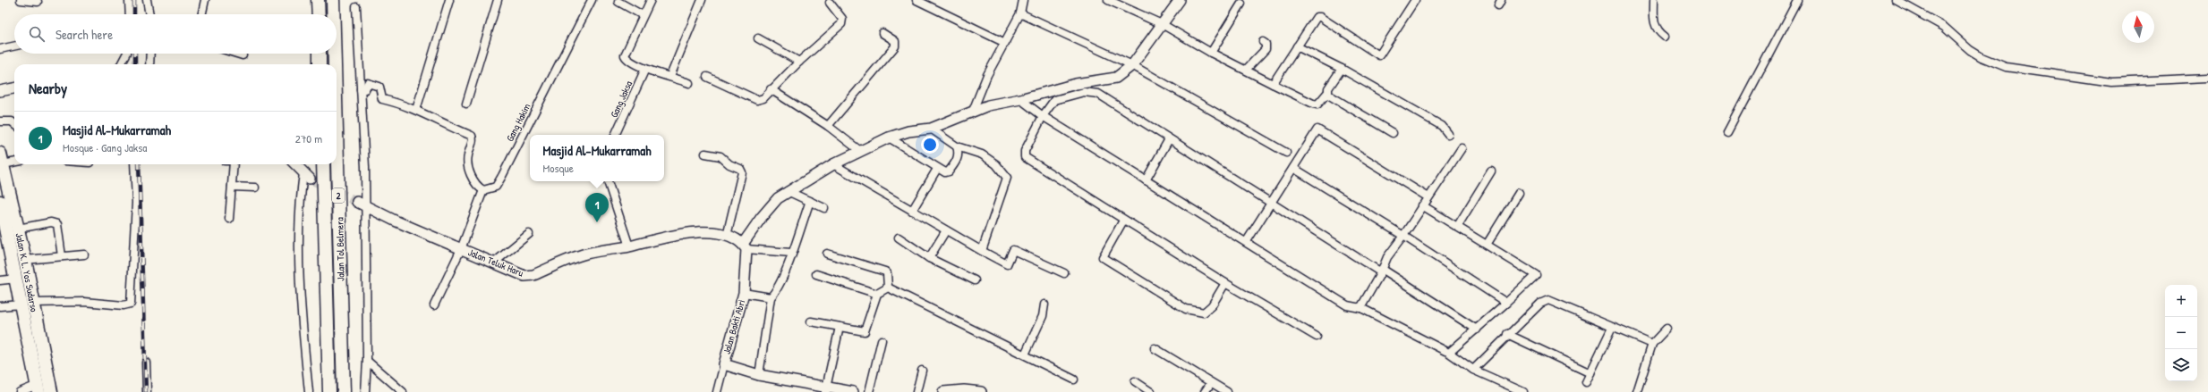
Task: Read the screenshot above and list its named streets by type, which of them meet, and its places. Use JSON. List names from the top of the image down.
{
  "streets": {
    "highway": ["2", "Jalan Tol Belmera", "Jalan K. L. Yos Sudarso"],
    "street": [
      "Gang Jaksa",
      "Gang Hakim",
      "Jalan Teluk Haru",
      "Jalan Bakti Abri"
    ]
  },
  "crossings": [
    ["Jalan Teluk Haru", "Jalan Bakti Abri"]
  ],
  "north": "top",
  "page": {
    "search": "Search here",
    "heading": "Nearby",
    "list": [
      {
        "mark": "1",
        "name": "Masjid Al-Mukarramah",
        "note": "Mosque · Gang Jaksa",
        "value": "270 m"
      }
    ],
    "popup": ["Masjid Al-Mukarramah", "Mosque"],
    "pins": "1",
    "map_buttons": ["+", "−"]
  }
}
